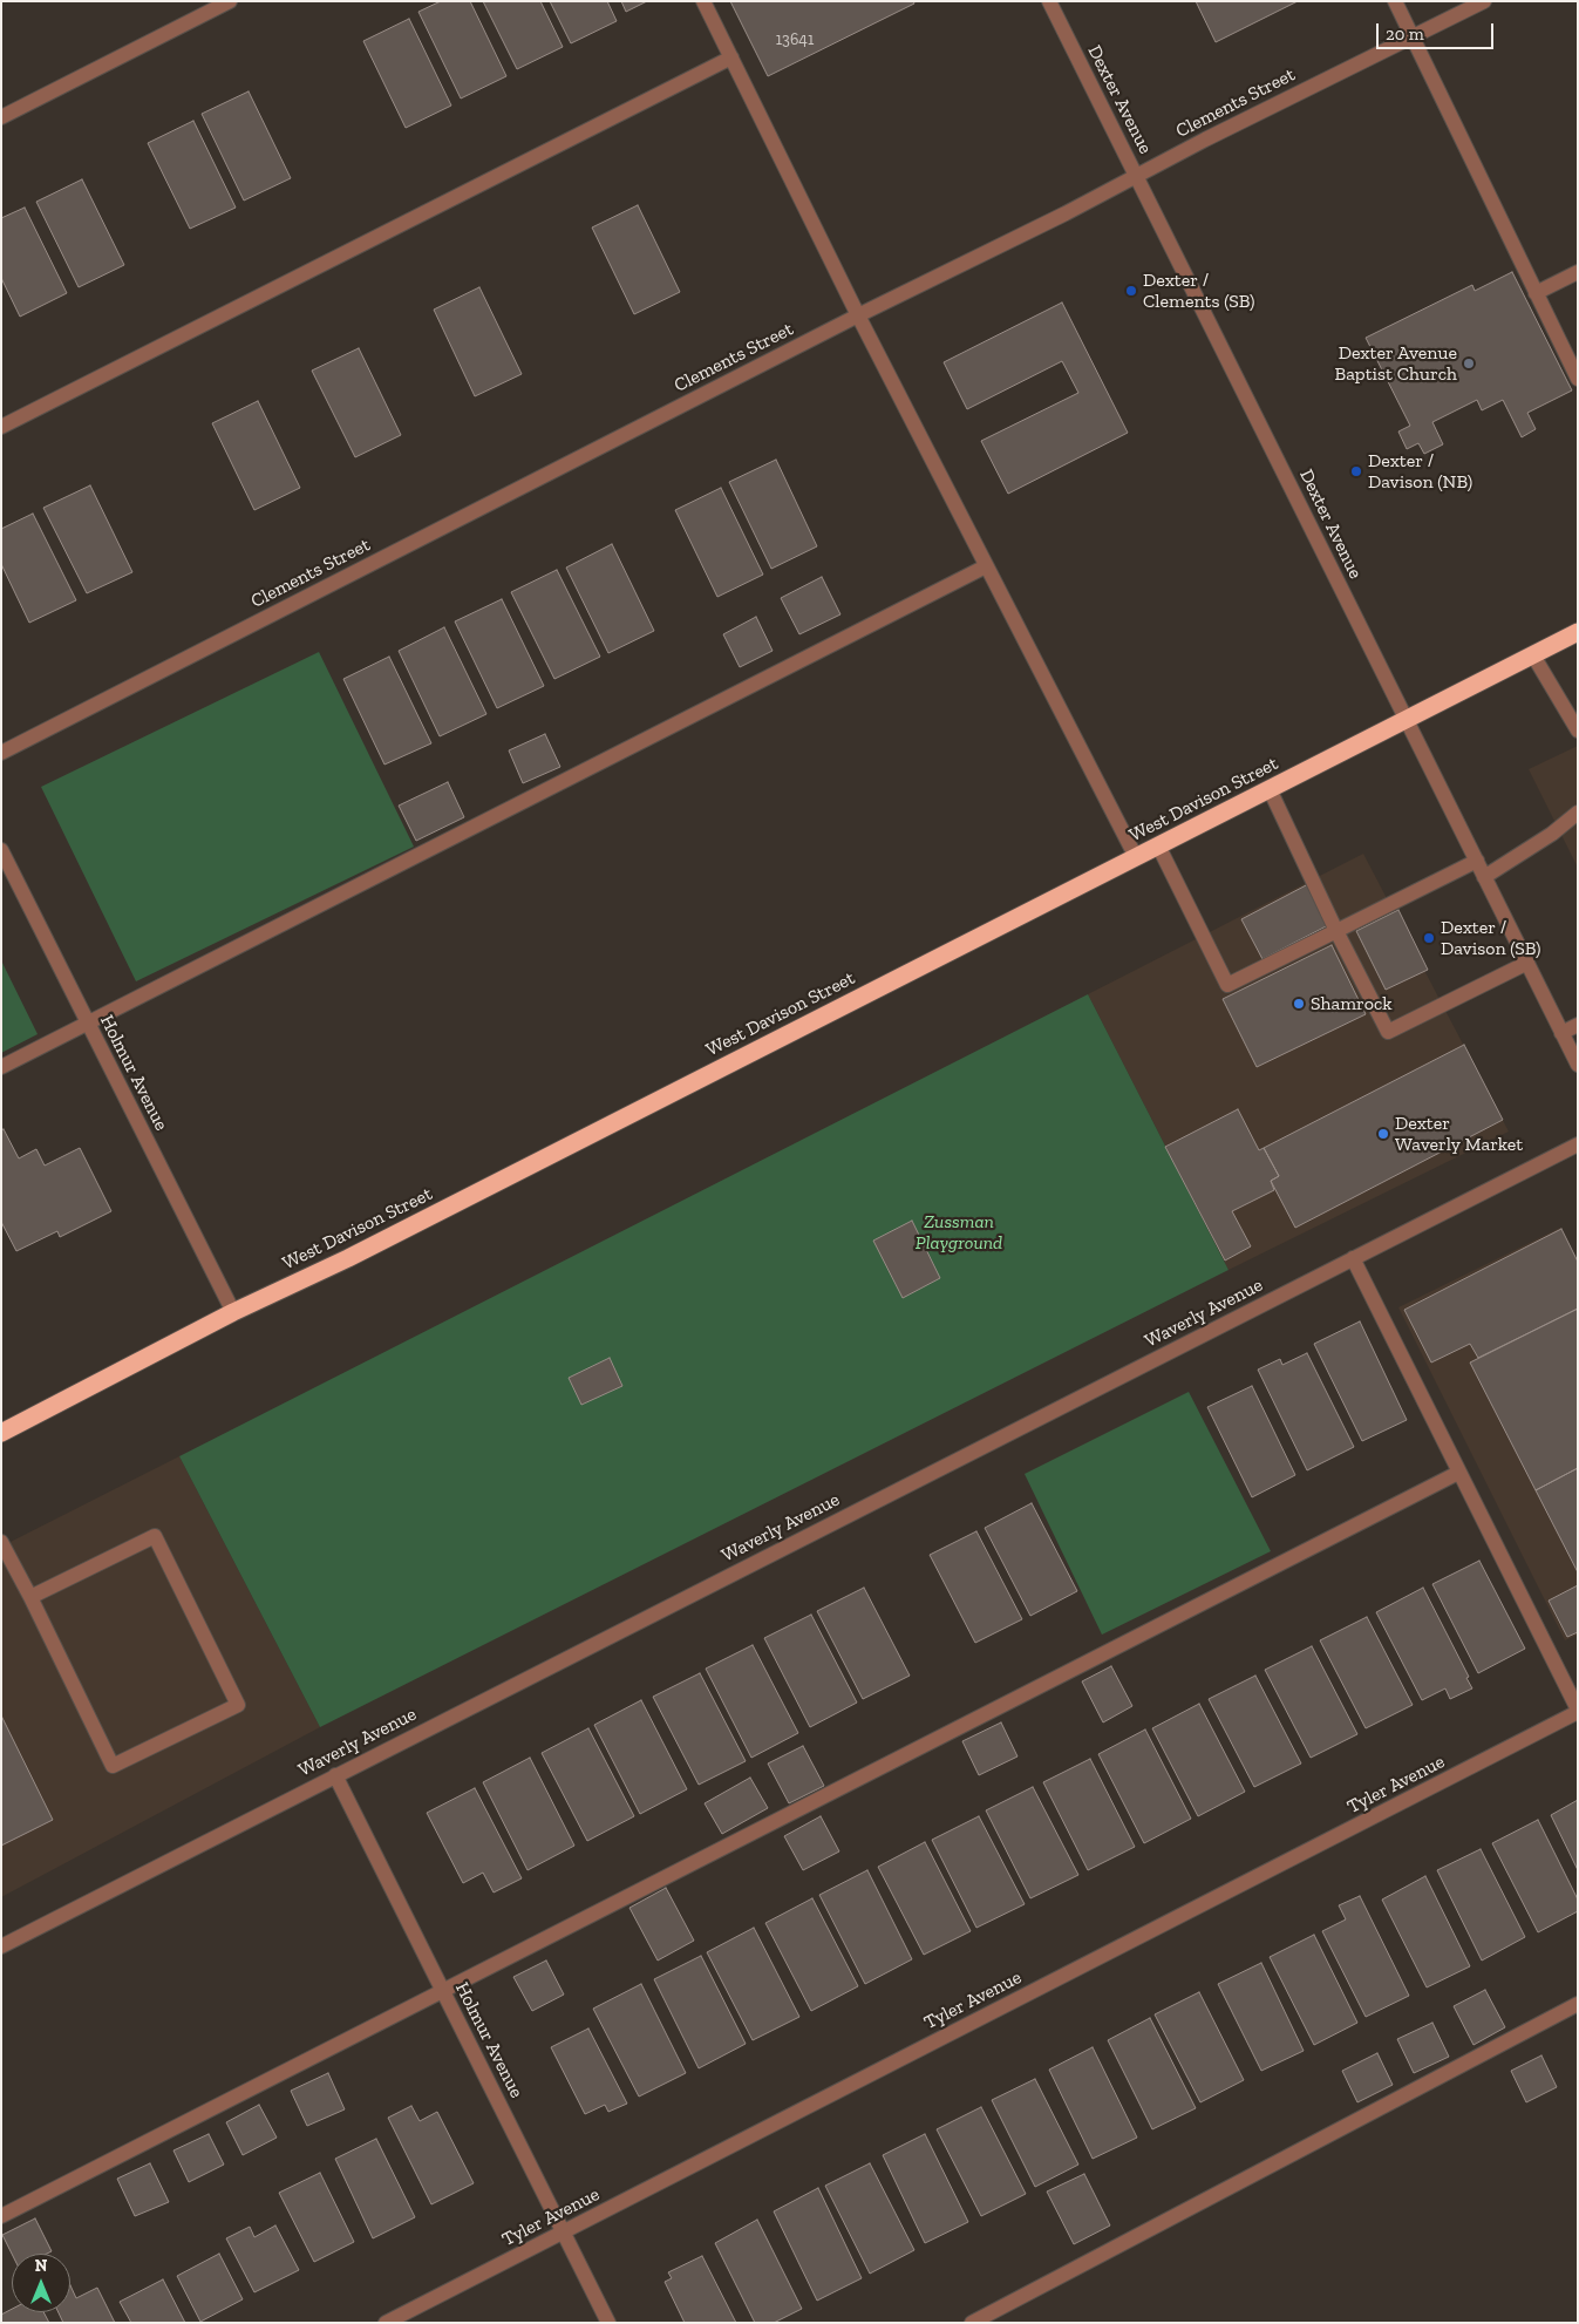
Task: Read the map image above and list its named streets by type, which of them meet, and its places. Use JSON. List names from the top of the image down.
{
  "streets": {
    "highway": ["West Davison Street"],
    "street": [
      "Dexter Avenue",
      "Clements Street",
      "Holmur Avenue",
      "Waverly Avenue",
      "Tyler Avenue"
    ]
  },
  "crossings": [
    ["Dexter Avenue", "Clements Street"],
    ["Dexter Avenue", "West Davison Street"],
    ["West Davison Street", "Holmur Avenue"],
    ["Holmur Avenue", "Waverly Avenue"],
    ["Holmur Avenue", "Tyler Avenue"]
  ],
  "parks": ["Zussman Playground"],
  "places": [
    "Dexter / Clements (SB)",
    "Dexter Avenue Baptist Church",
    "Dexter / Davison (NB)",
    "Dexter / Davison (SB)",
    "Shamrock",
    "Dexter Waverly Market"
  ],
  "house_numbers": ["13641"],
  "scale_bar": "20 m",
  "north": "top"
}
